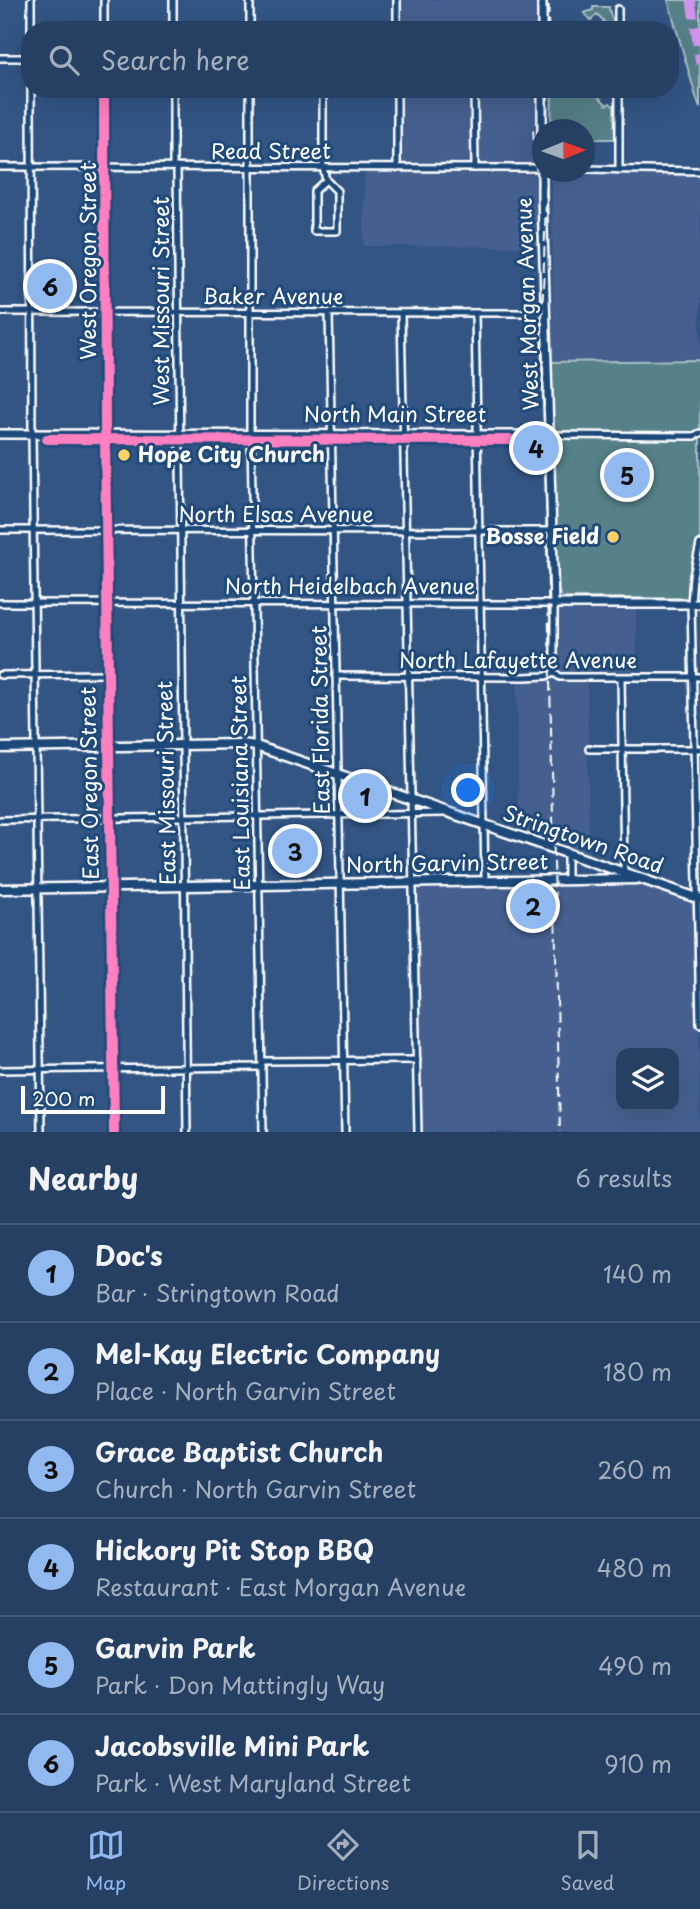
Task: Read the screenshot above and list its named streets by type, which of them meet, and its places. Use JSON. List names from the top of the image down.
{
  "streets": {
    "main road": ["Stringtown Road", "North Garvin Street"],
    "street": [
      "Read Street",
      "West Oregon Street",
      "Baker Avenue",
      "West Missouri Street",
      "West Morgan Avenue",
      "North Main Street",
      "North Elsas Avenue",
      "North Heidelbach Avenue",
      "North Lafayette Avenue",
      "East Florida Street",
      "East Oregon Street",
      "East Missouri Street",
      "East Louisiana Street"
    ]
  },
  "crossings": [
    ["Read Street", "West Oregon Street"],
    ["Read Street", "West Missouri Street"],
    ["Read Street", "East Louisiana Street"],
    ["West Oregon Street", "Baker Avenue"],
    ["West Oregon Street", "North Main Street"],
    ["West Oregon Street", "East Oregon Street"],
    ["Baker Avenue", "West Missouri Street"],
    ["Baker Avenue", "West Morgan Avenue"],
    ["Baker Avenue", "East Florida Street"],
    ["Baker Avenue", "East Louisiana Street"],
    ["West Missouri Street", "North Main Street"],
    ["West Missouri Street", "East Missouri Street"],
    ["West Morgan Avenue", "North Main Street"],
    ["West Morgan Avenue", "North Elsas Avenue"],
    ["West Morgan Avenue", "North Heidelbach Avenue"],
    ["North Main Street", "East Florida Street"],
    ["North Main Street", "East Oregon Street"],
    ["North Main Street", "East Missouri Street"],
    ["North Main Street", "East Louisiana Street"],
    ["North Elsas Avenue", "East Florida Street"],
    ["North Elsas Avenue", "East Oregon Street"],
    ["North Elsas Avenue", "East Missouri Street"],
    ["North Elsas Avenue", "East Louisiana Street"],
    ["North Heidelbach Avenue", "East Florida Street"],
    ["North Heidelbach Avenue", "East Oregon Street"],
    ["North Heidelbach Avenue", "East Missouri Street"],
    ["North Heidelbach Avenue", "East Louisiana Street"],
    ["North Lafayette Avenue", "East Florida Street"],
    ["East Florida Street", "Stringtown Road"],
    ["East Florida Street", "North Garvin Street"],
    ["East Oregon Street", "Stringtown Road"],
    ["East Oregon Street", "North Garvin Street"],
    ["East Missouri Street", "Stringtown Road"],
    ["East Missouri Street", "North Garvin Street"],
    ["East Louisiana Street", "Stringtown Road"],
    ["East Louisiana Street", "North Garvin Street"],
    ["Stringtown Road", "North Garvin Street"]
  ],
  "places": ["Hope City Church", "Bosse Field"],
  "scale_bar": "200 m",
  "north": "right",
  "page": {
    "search": "Search here",
    "pins": [
      "6",
      "4",
      "5",
      "1",
      "3",
      "2"
    ],
    "scale": "200 m",
    "heading": ["Nearby", "6 results"],
    "list": [
      {
        "mark": "1",
        "name": "Doc's",
        "note": "Bar · Stringtown Road",
        "value": "140 m"
      },
      {
        "mark": "2",
        "name": "Mel-Kay Electric Company",
        "note": "Place · North Garvin Street",
        "value": "180 m"
      },
      {
        "mark": "3",
        "name": "Grace Baptist Church",
        "note": "Church · North Garvin Street",
        "value": "260 m"
      },
      {
        "mark": "4",
        "name": "Hickory Pit Stop BBQ",
        "note": "Restaurant · East Morgan Avenue",
        "value": "480 m"
      },
      {
        "mark": "5",
        "name": "Garvin Park",
        "note": "Park · Don Mattingly Way",
        "value": "490 m"
      },
      {
        "mark": "6",
        "name": "Jacobsville Mini Park",
        "note": "Park · West Maryland Street",
        "value": "910 m"
      }
    ],
    "nav": ["Map", "Directions", "Saved"]
  }
}
